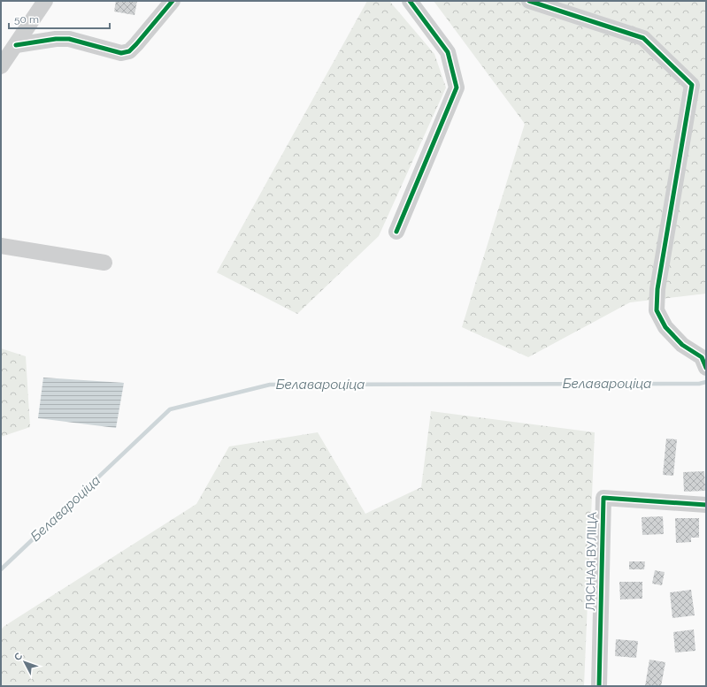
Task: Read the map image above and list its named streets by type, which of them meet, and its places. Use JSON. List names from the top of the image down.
{
  "streets": {
    "street": ["ЛЯСНАЯ ВУЛІЦА"]
  },
  "water": ["Белавароціца"],
  "scale_bar": "50 m",
  "north": "top left"
}
